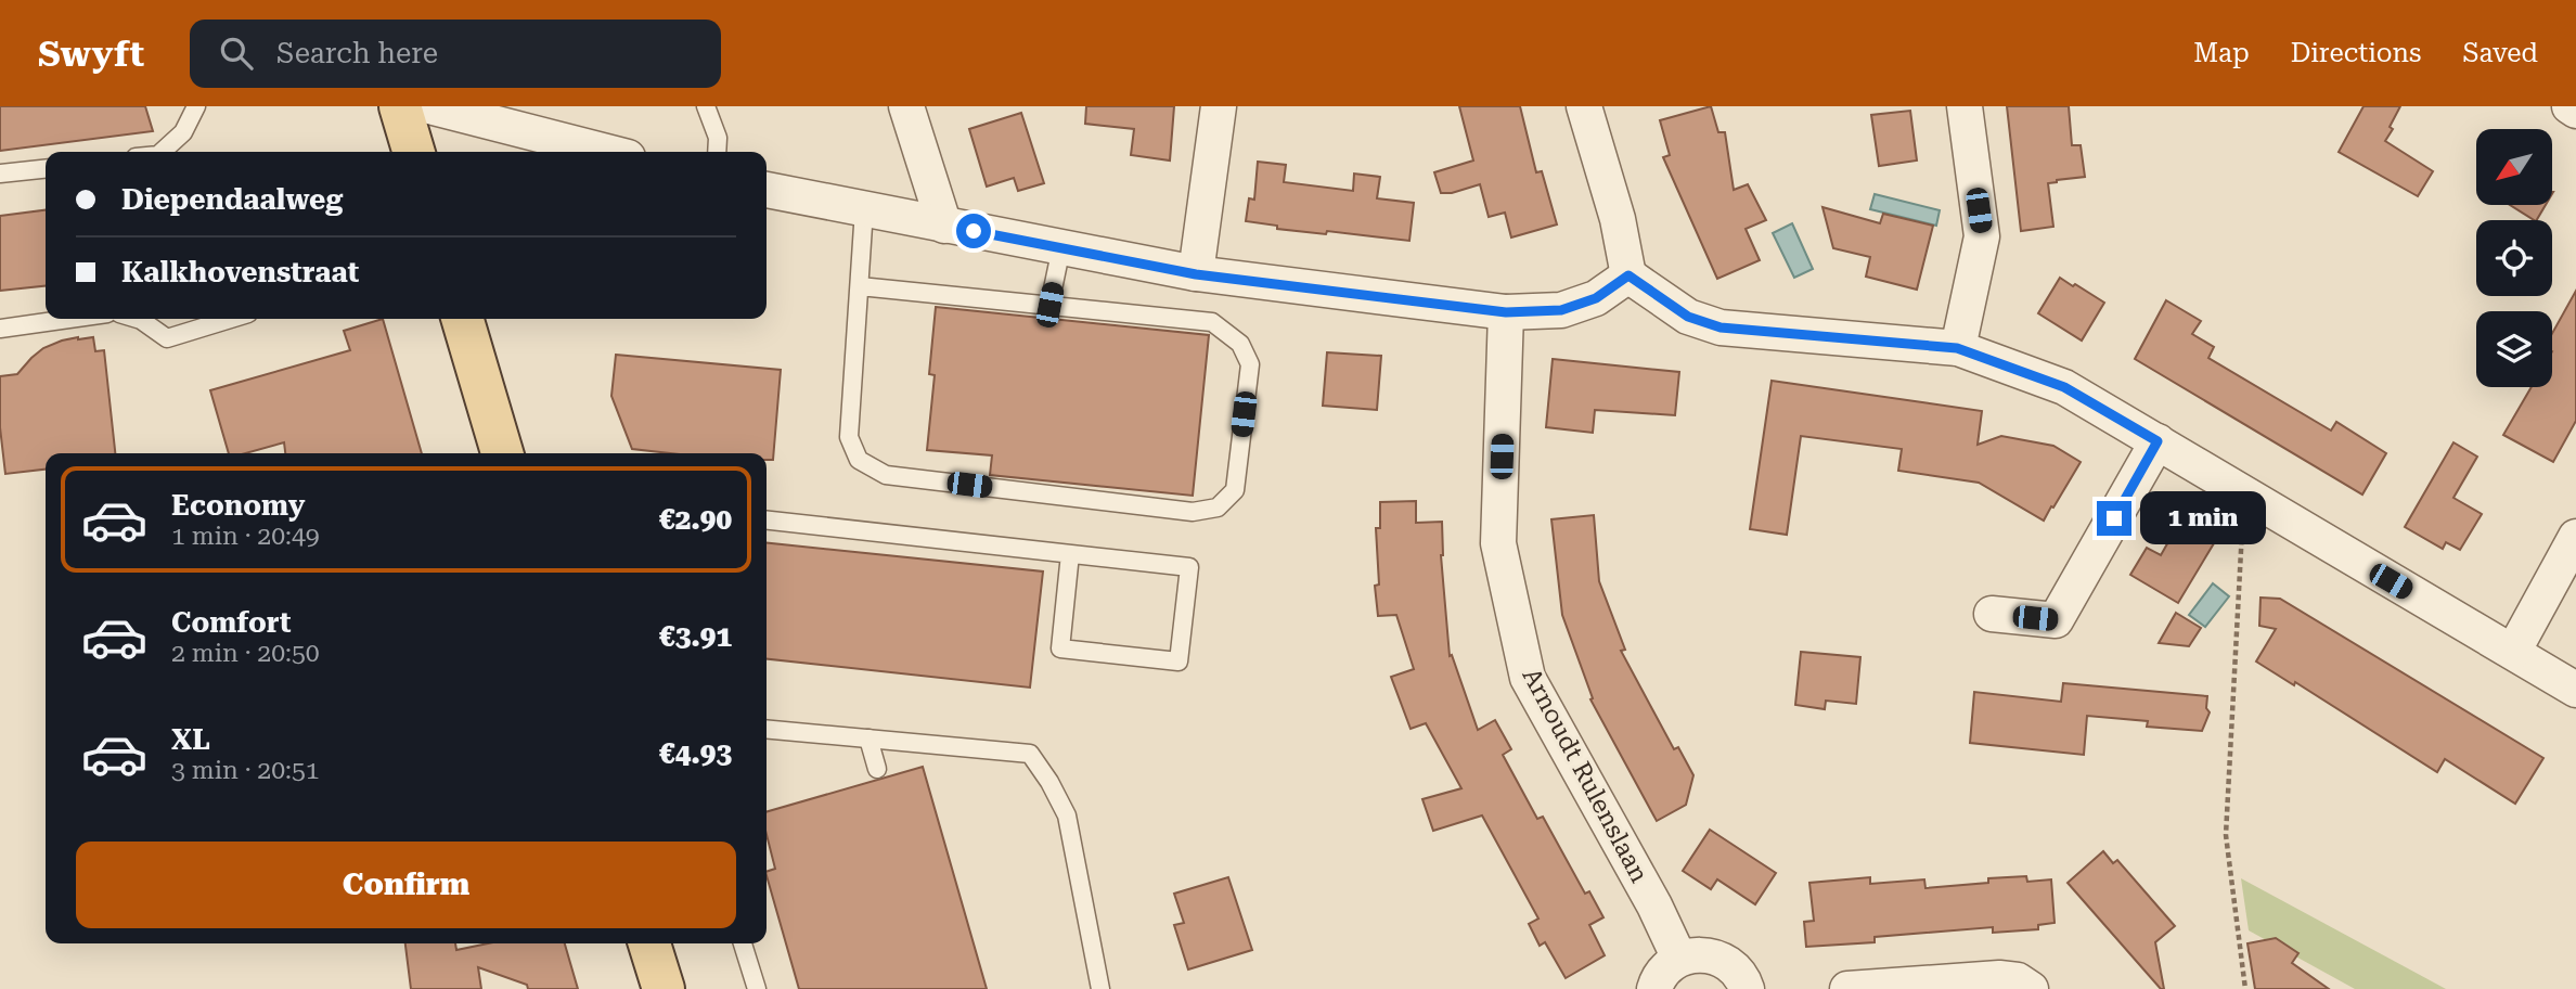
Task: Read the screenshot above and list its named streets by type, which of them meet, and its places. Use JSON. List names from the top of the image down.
{
  "streets": {
    "street": ["Arnoudt Rulenslaan"]
  },
  "north": "bottom left",
  "page": {
    "header": "Swyft",
    "search": "Search here",
    "nav": ["Map", "Directions", "Saved"],
    "banner": ["Diependaalweg", "Kalkhovenstraat"],
    "list": [
      {
        "name": "Economy",
        "note": "1 min · 20:49",
        "value": "€2.90"
      },
      {
        "name": "Comfort",
        "note": "2 min · 20:50",
        "value": "€3.91"
      },
      {
        "name": "XL",
        "note": "3 min · 20:51",
        "value": "€4.93"
      }
    ],
    "bubble": "1 min",
    "buttons": "Confirm"
  }
}
